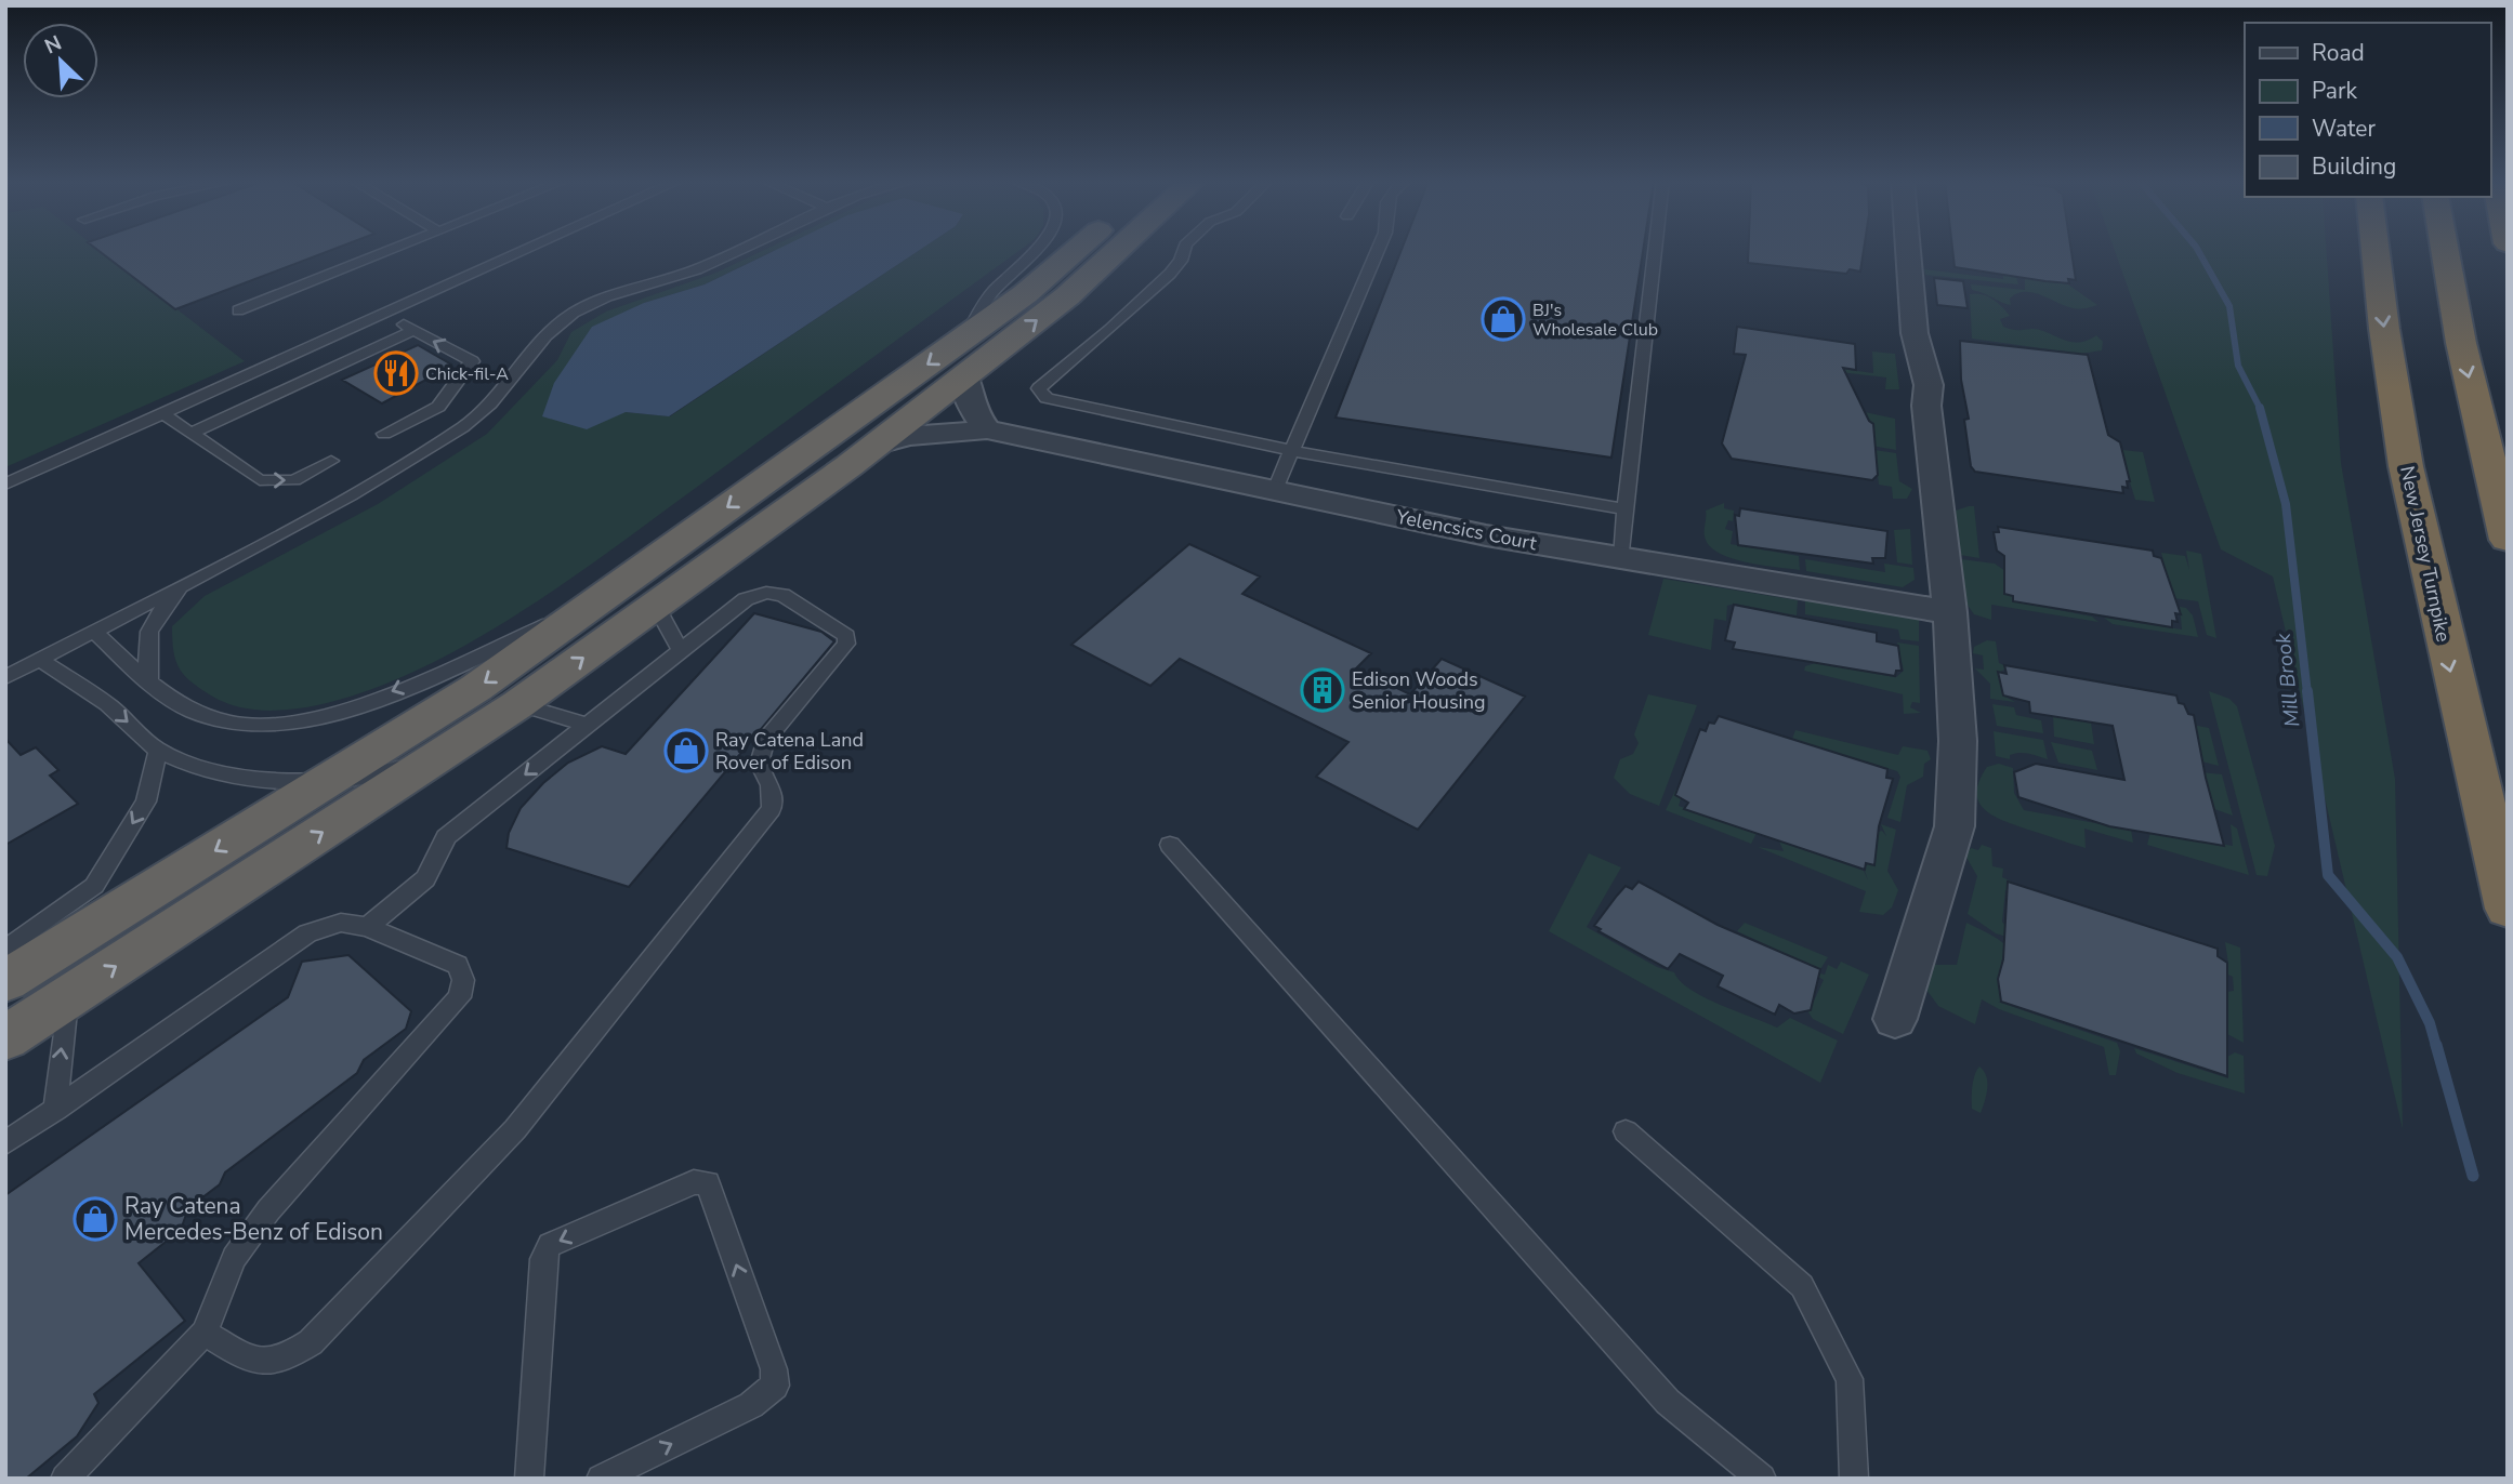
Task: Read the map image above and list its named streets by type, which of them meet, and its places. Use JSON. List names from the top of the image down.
{
  "streets": {
    "highway": ["New Jersey Turnpike"],
    "street": ["Yelencsics Court"]
  },
  "water": ["Mill Brook"],
  "places": {
    "shop": ["BJ's Wholesale Club", "Ray Catena Land Rover of Edison", "Ray Catena Mercedes-Benz of Edison"],
    "restaurant": ["Chick-fil-A"],
    "building": ["Edison Woods Senior Housing"]
  },
  "legend": [
    "Road",
    "Park",
    "Water",
    "Building"
  ],
  "north": "top left"
}
